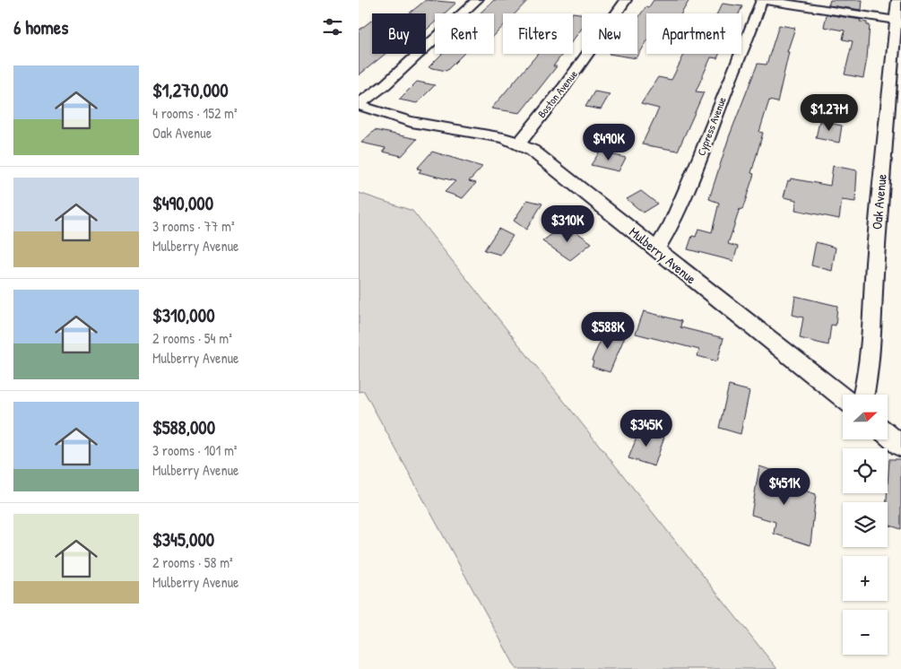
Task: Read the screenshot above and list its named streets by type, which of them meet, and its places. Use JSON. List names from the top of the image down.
{
  "streets": {
    "street": [
      "Boston Avenue",
      "Cypress Avenue",
      "Oak Avenue",
      "Mulberry Avenue"
    ]
  },
  "crossings": [
    ["Boston Avenue", "Mulberry Avenue"],
    ["Cypress Avenue", "Mulberry Avenue"]
  ],
  "north": "right",
  "page": {
    "heading": "6 homes",
    "chip": [
      "Buy",
      "Rent",
      "Filters",
      "New",
      "Apartment"
    ],
    "list": [
      {
        "name": "$1,270,000",
        "note": "4 rooms · 152 m² · Oak Avenue"
      },
      {
        "name": "$490,000",
        "note": "3 rooms · 77 m² · Mulberry Avenue"
      },
      {
        "name": "$310,000",
        "note": "2 rooms · 54 m² · Mulberry Avenue"
      },
      {
        "name": "$588,000",
        "note": "3 rooms · 101 m² · Mulberry Avenue"
      },
      {
        "name": "$345,000",
        "note": "2 rooms · 58 m² · Mulberry Avenue"
      }
    ],
    "price": [
      "$1.27M",
      "$490K",
      "$310K",
      "$588K",
      "$345K",
      "$451K"
    ],
    "map_buttons": ["+", "−"]
  }
}
